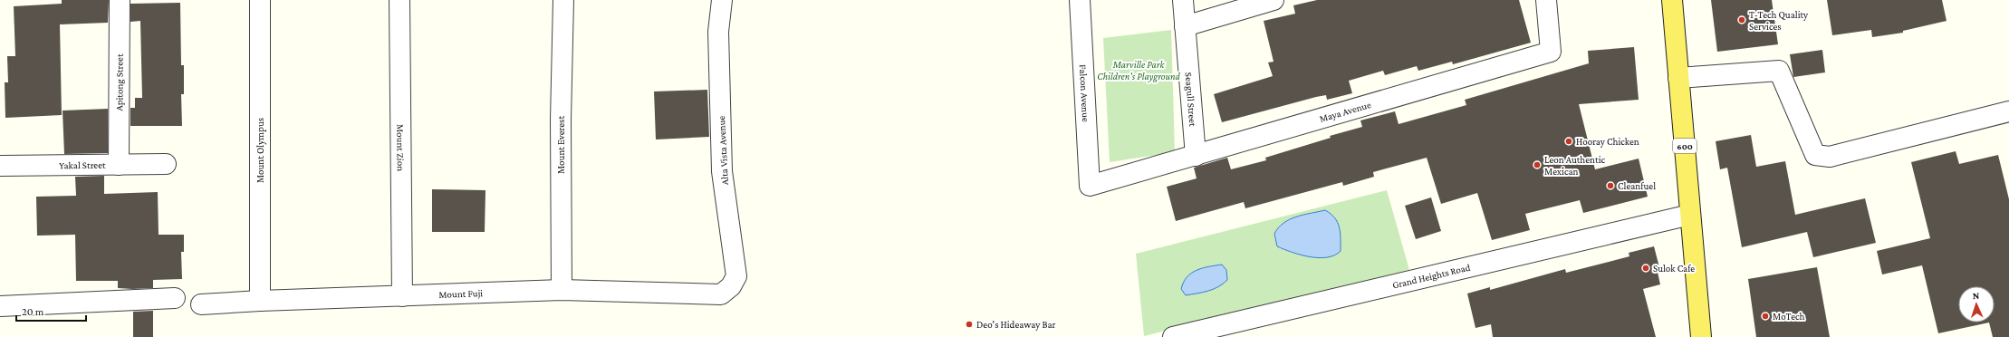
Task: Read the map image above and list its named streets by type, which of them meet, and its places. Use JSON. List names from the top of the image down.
{
  "streets": {
    "main road": ["600"],
    "street": [
      "Apitong Street",
      "Falcon Avenue",
      "Seagull Street",
      "Maya Avenue",
      "Mount Everest",
      "Mount Zion",
      "Mount Olympus",
      "Alta Vista Avenue",
      "Yakal Street",
      "Grand Heights Road",
      "Mount Fuji"
    ]
  },
  "crossings": [
    ["Apitong Street", "Yakal Street"],
    ["Falcon Avenue", "Maya Avenue"],
    ["Seagull Street", "Maya Avenue"],
    ["Mount Everest", "Mount Fuji"],
    ["600", "Grand Heights Road"],
    ["Mount Zion", "Mount Fuji"],
    ["Mount Olympus", "Mount Fuji"],
    ["Alta Vista Avenue", "Mount Fuji"]
  ],
  "parks": ["Marville Park Children's Playground"],
  "places": [
    "T-Tech Quality Services",
    "Hooray Chicken",
    "Leon Authentic Mexican",
    "Cleanfuel",
    "Sulok Cafe",
    "MoTech",
    "Deo's Hideaway Bar"
  ],
  "scale_bar": "20 m",
  "north": "top"
}
